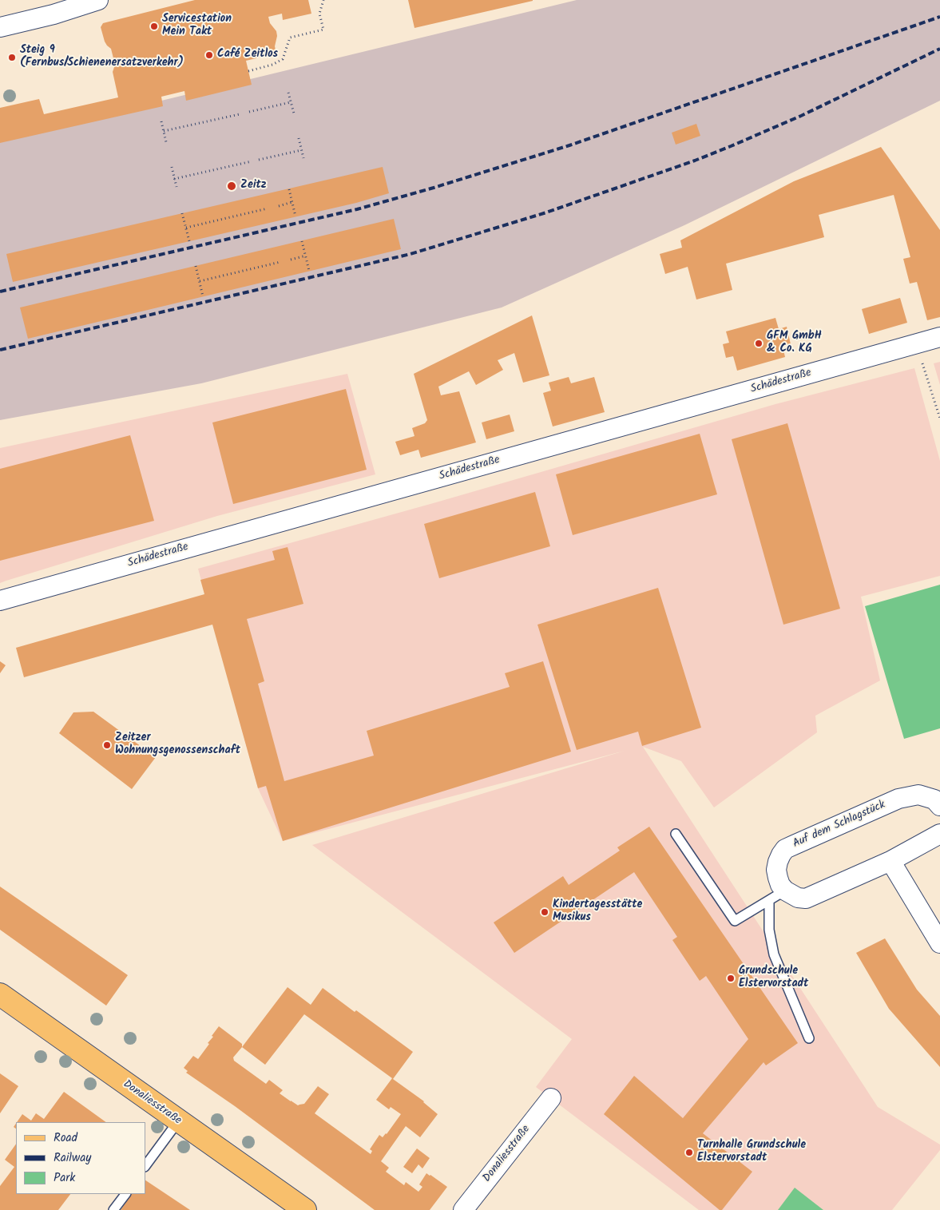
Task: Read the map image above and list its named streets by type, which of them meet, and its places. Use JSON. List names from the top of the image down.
{
  "streets": {
    "main road": ["Donaliesstraße"],
    "street": ["Schädestraße", "Auf dem Schlagstück"]
  },
  "places": [
    "Servicestation Mein Takt",
    "Café Zeitlos",
    "Steig 9 (Fernbus/Schienenersatzverkehr)",
    "Zeitz",
    "GFM GmbH & Co. KG",
    "Zeitzer Wohnungsgenossenschaft",
    "Kindertagesstätte Musikus",
    "Grundschule Elstervorstadt",
    "Turnhalle Grundschule Elstervorstadt"
  ],
  "legend": ["Road", "Railway", "Park"]
}
